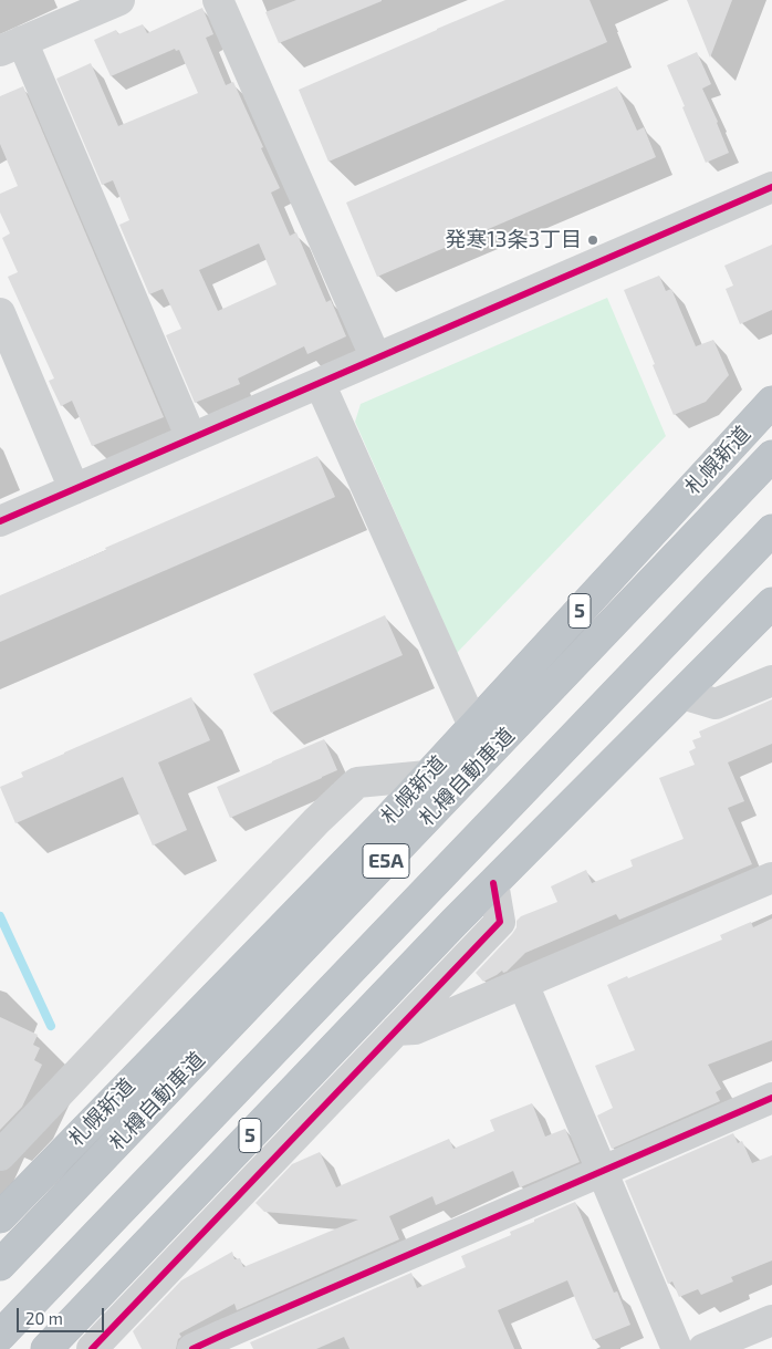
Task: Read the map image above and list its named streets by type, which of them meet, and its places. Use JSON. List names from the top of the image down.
{
  "streets": {
    "highway": [
      "札幌新道",
      "5",
      "札樽自動車道",
      "E5A"
    ]
  },
  "places": ["発寒13条3丁目"],
  "scale_bar": "20 m"
}
